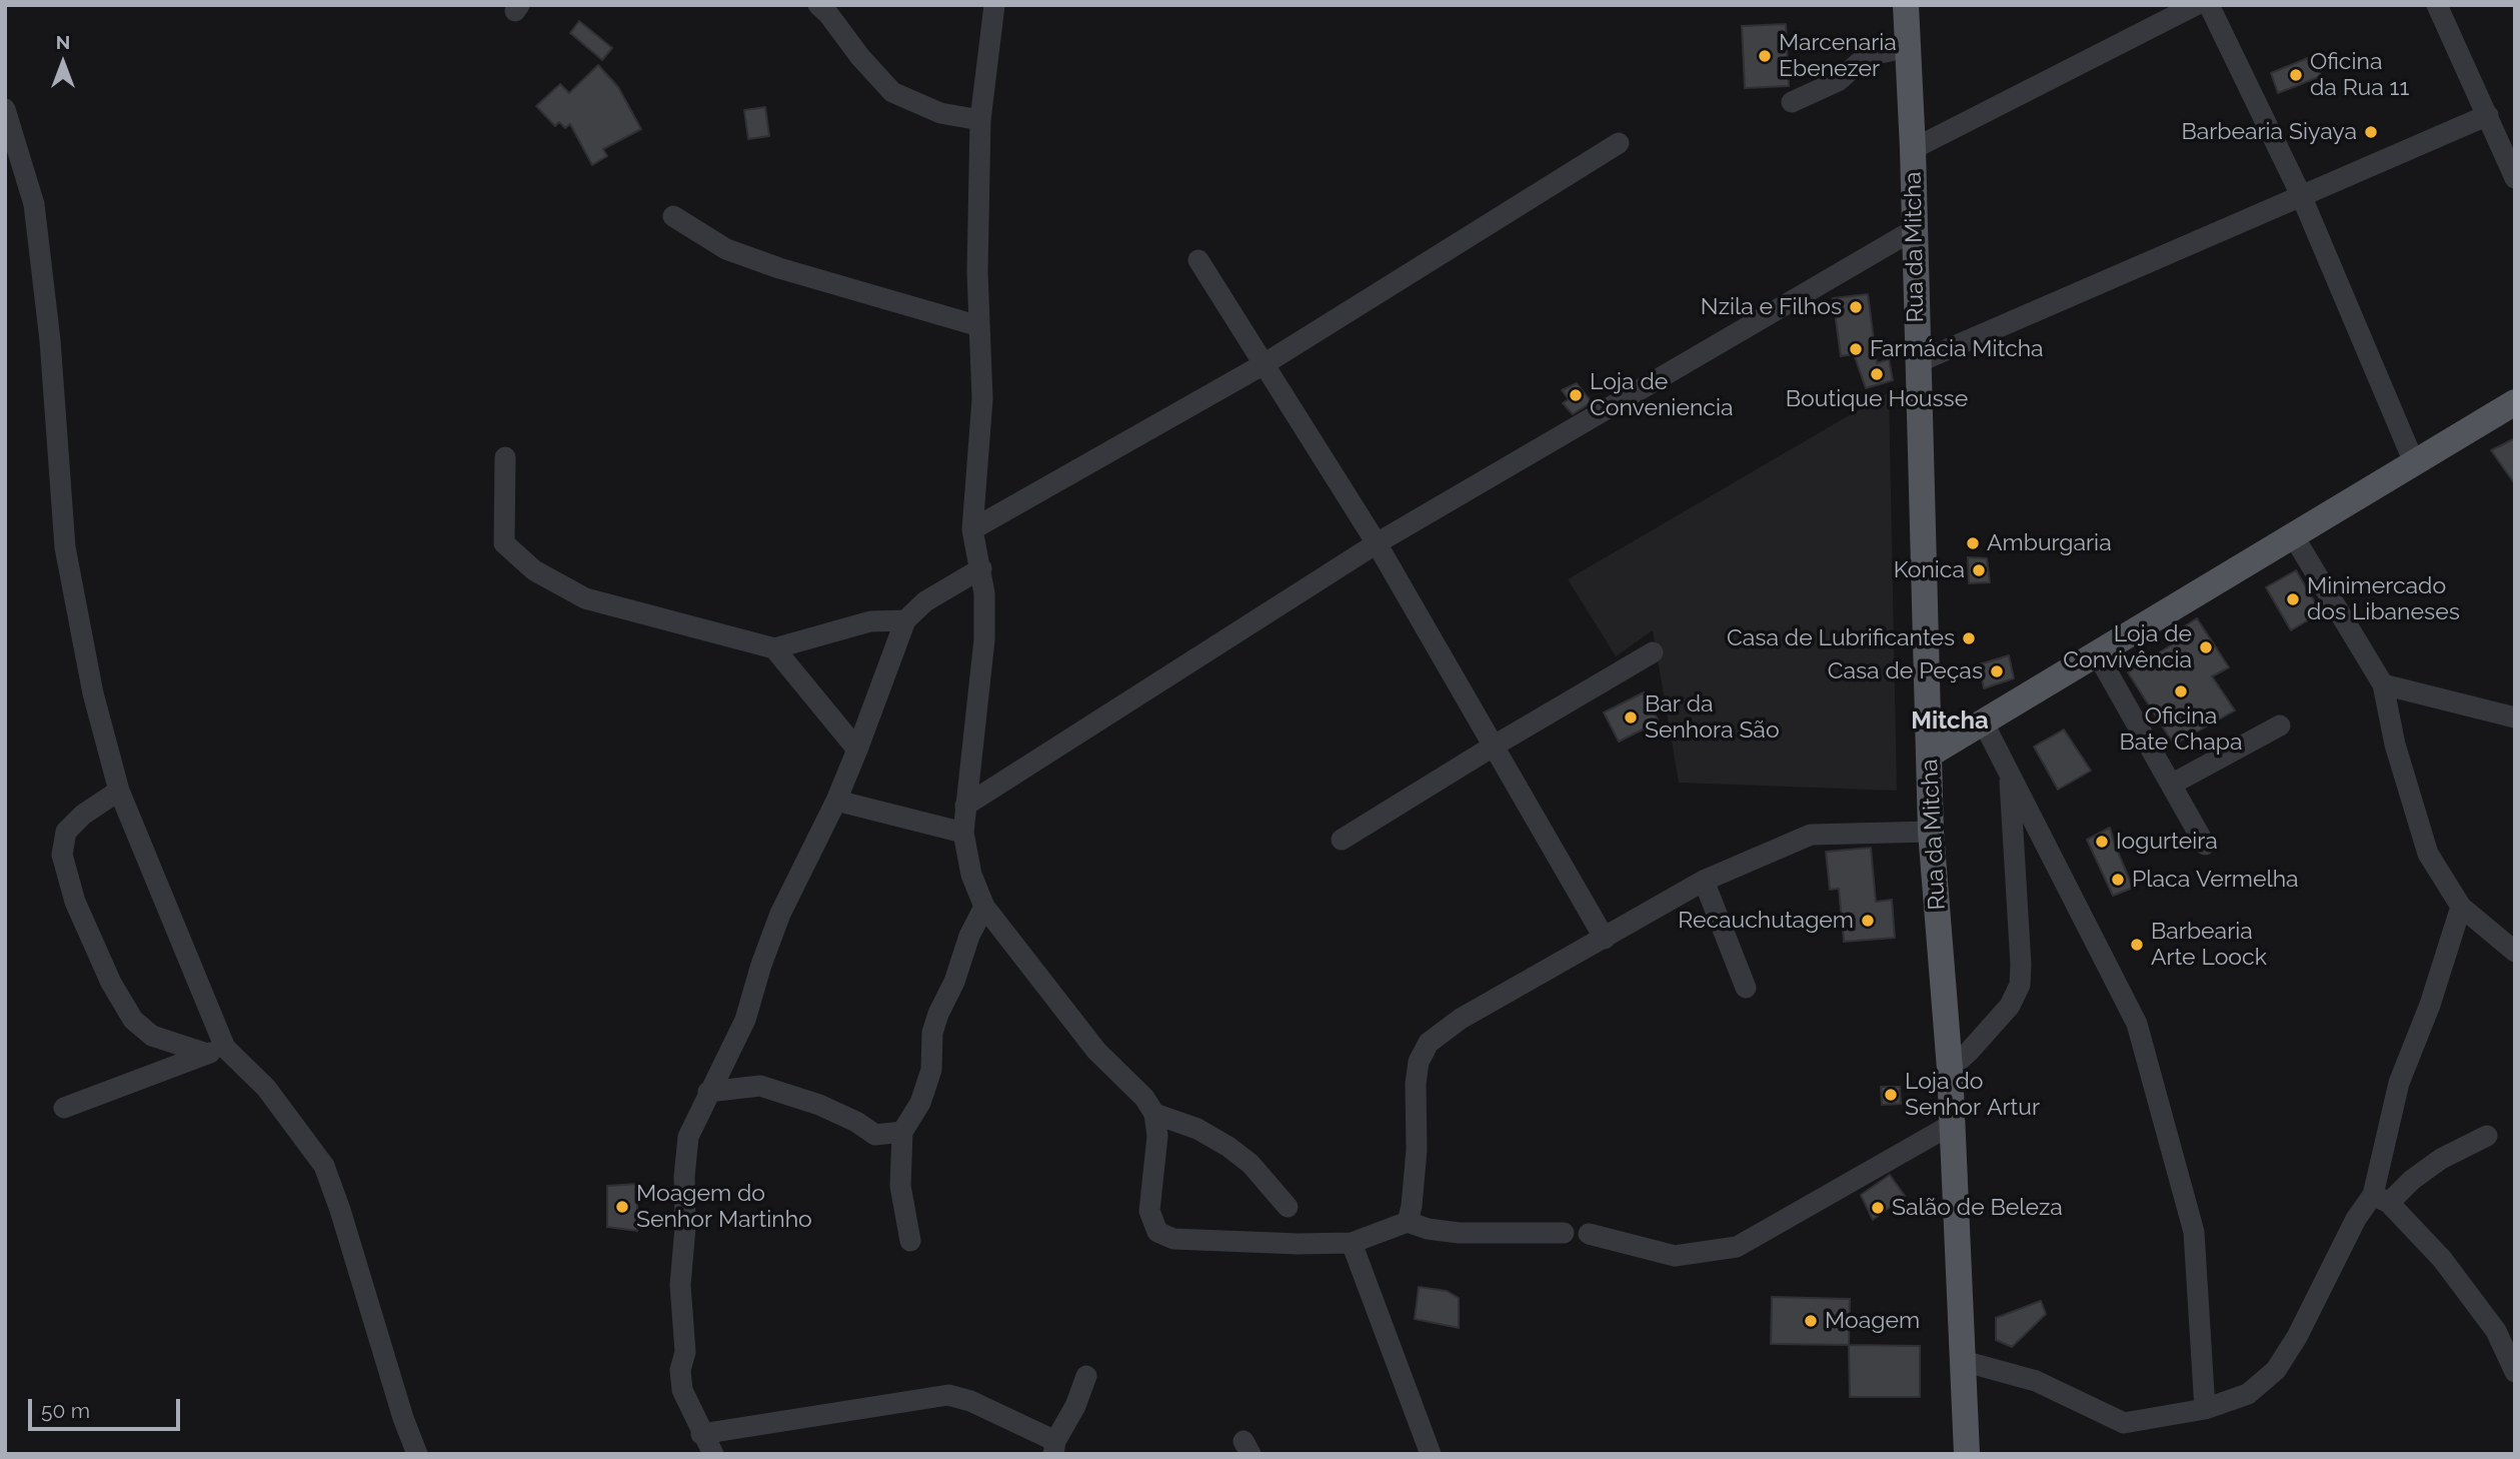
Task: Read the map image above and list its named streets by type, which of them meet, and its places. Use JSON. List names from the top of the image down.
{
  "streets": {
    "main road": ["Rua da Mitcha"]
  },
  "districts": ["Mitcha"],
  "places": [
    "Marcenaria Ebenezer",
    "Oficina da Rua 11",
    "Barbearia Siyaya",
    "Nzila e Filhos",
    "Farmácia Mitcha",
    "Boutique Housse",
    "Loja de Conveniencia",
    "Amburgaria",
    "Konica",
    "Minimercado dos Libaneses",
    "Casa de Lubrificantes",
    "Loja de Convivência",
    "Casa de Peças",
    "Oficina Bate Chapa",
    "Bar da Senhora São",
    "Iogurteira",
    "Placa Vermelha",
    "Recauchutagem",
    "Barbearia Arte Loock",
    "Loja do Senhor Artur",
    "Moagem do Senhor Martinho",
    "Salão de Beleza",
    "Moagem"
  ],
  "scale_bar": "50 m",
  "north": "top"
}
